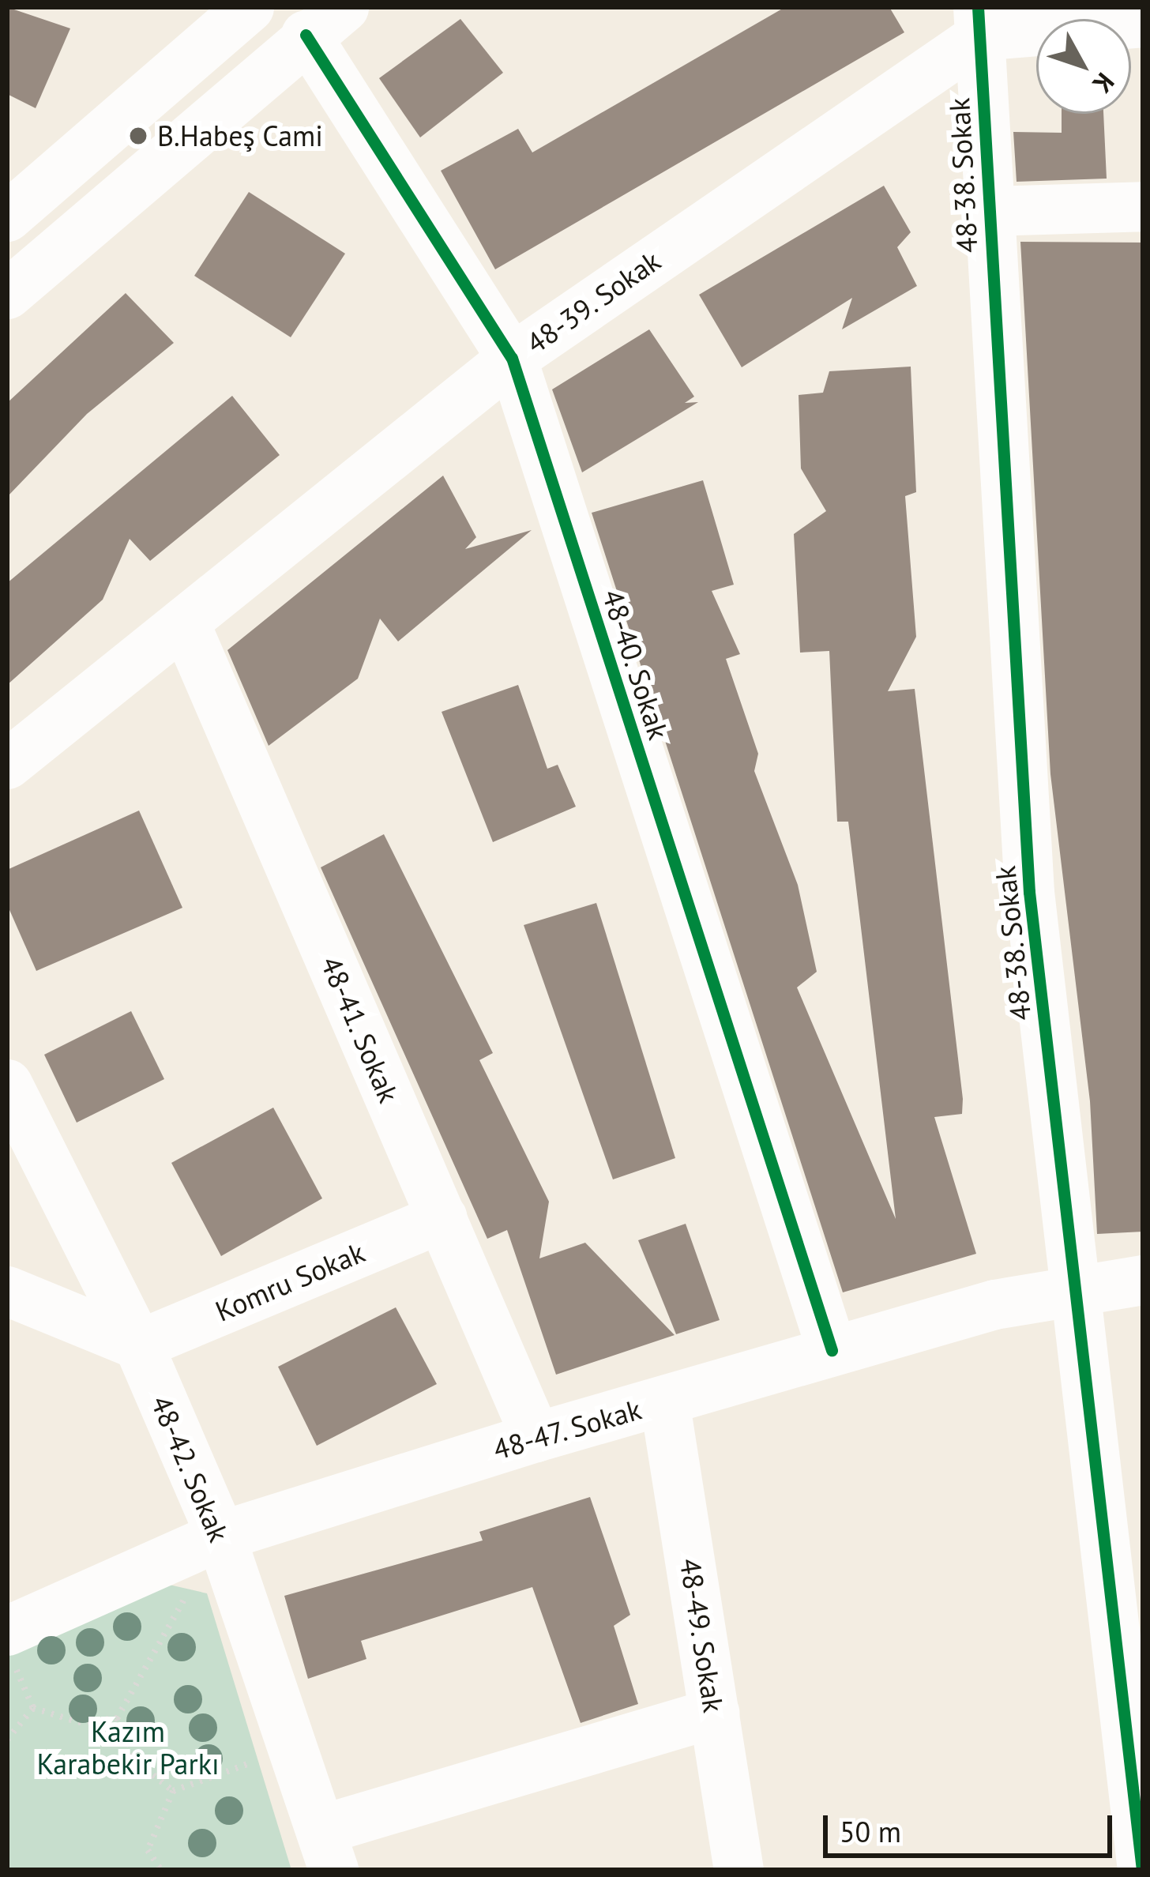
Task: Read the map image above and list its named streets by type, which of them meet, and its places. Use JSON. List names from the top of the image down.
{
  "streets": {
    "street": [
      "48-38. Sokak",
      "48-39. Sokak",
      "48-40. Sokak",
      "48-41. Sokak",
      "Komru Sokak",
      "48-47. Sokak",
      "48-42. Sokak",
      "48-49. Sokak"
    ]
  },
  "crossings": [
    ["48-38. Sokak", "48-39. Sokak"],
    ["48-38. Sokak", "48-47. Sokak"],
    ["48-39. Sokak", "48-40. Sokak"],
    ["48-39. Sokak", "48-41. Sokak"],
    ["48-40. Sokak", "48-47. Sokak"],
    ["48-41. Sokak", "Komru Sokak"],
    ["48-41. Sokak", "48-47. Sokak"],
    ["Komru Sokak", "48-42. Sokak"],
    ["48-47. Sokak", "48-42. Sokak"],
    ["48-47. Sokak", "48-49. Sokak"]
  ],
  "parks": ["Kazım Karabekir Parkı"],
  "places": ["B.Habeş Cami"],
  "scale_bar": "50 m",
  "north": "bottom right"
}
